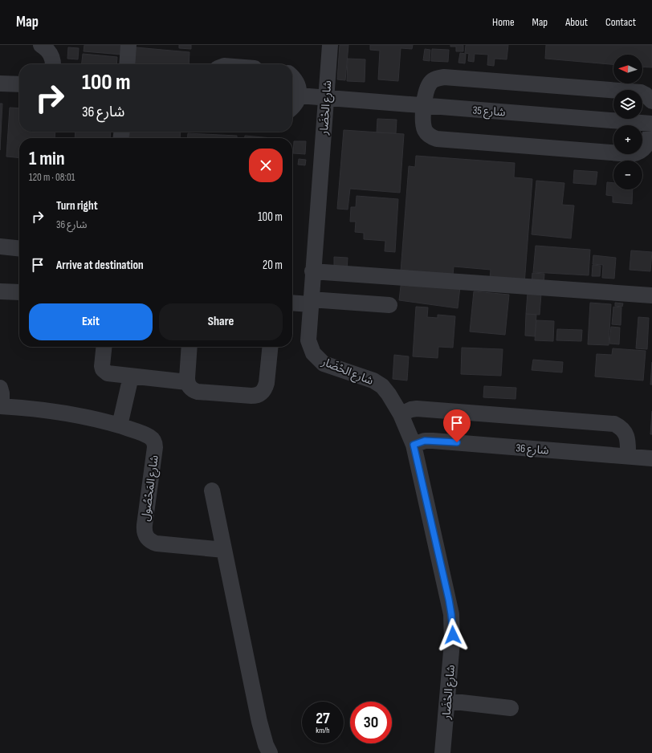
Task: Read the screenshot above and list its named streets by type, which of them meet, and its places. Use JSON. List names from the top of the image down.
{
  "streets": {
    "street": [
      "شارع الحْضَار",
      "شارع 35",
      "شارع 36",
      "شارع المَحْصُول"
    ]
  },
  "crossings": [
    ["شارع الحْضَار", "شارع 35"],
    ["شارع الحْضَار", "شارع 36"]
  ],
  "north": "left",
  "page": {
    "header": "Map",
    "nav": [
      "Home",
      "Map",
      "About",
      "Contact"
    ],
    "map_buttons": ["+", "−"],
    "turn": ["100 m", "شارع 36"],
    "heading": ["1 min", "120 m · 08:01"],
    "list": [
      {
        "name": "Turn right",
        "note": "شارع 36",
        "value": "100 m"
      },
      {
        "name": "Arrive at destination",
        "value": "20 m"
      }
    ],
    "buttons": ["Exit", "Share"],
    "speed": "27 km/h",
    "limit": "30"
  }
}
